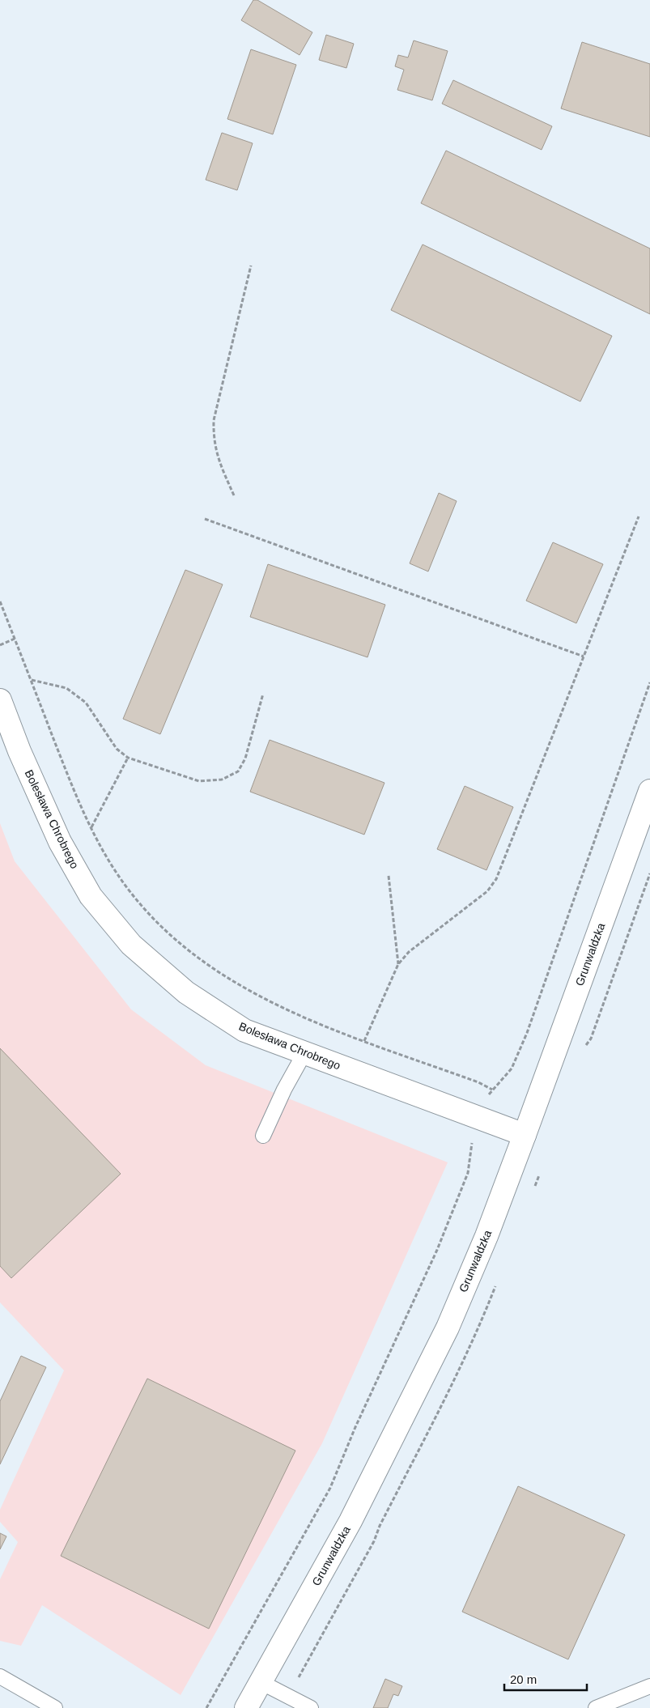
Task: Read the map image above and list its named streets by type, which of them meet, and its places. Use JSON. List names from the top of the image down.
{
  "streets": {
    "main road": ["Bolesława Chrobrego", "Grunwaldzka"]
  },
  "crossings": [
    ["Bolesława Chrobrego", "Grunwaldzka"]
  ],
  "scale_bar": "20 m"
}
